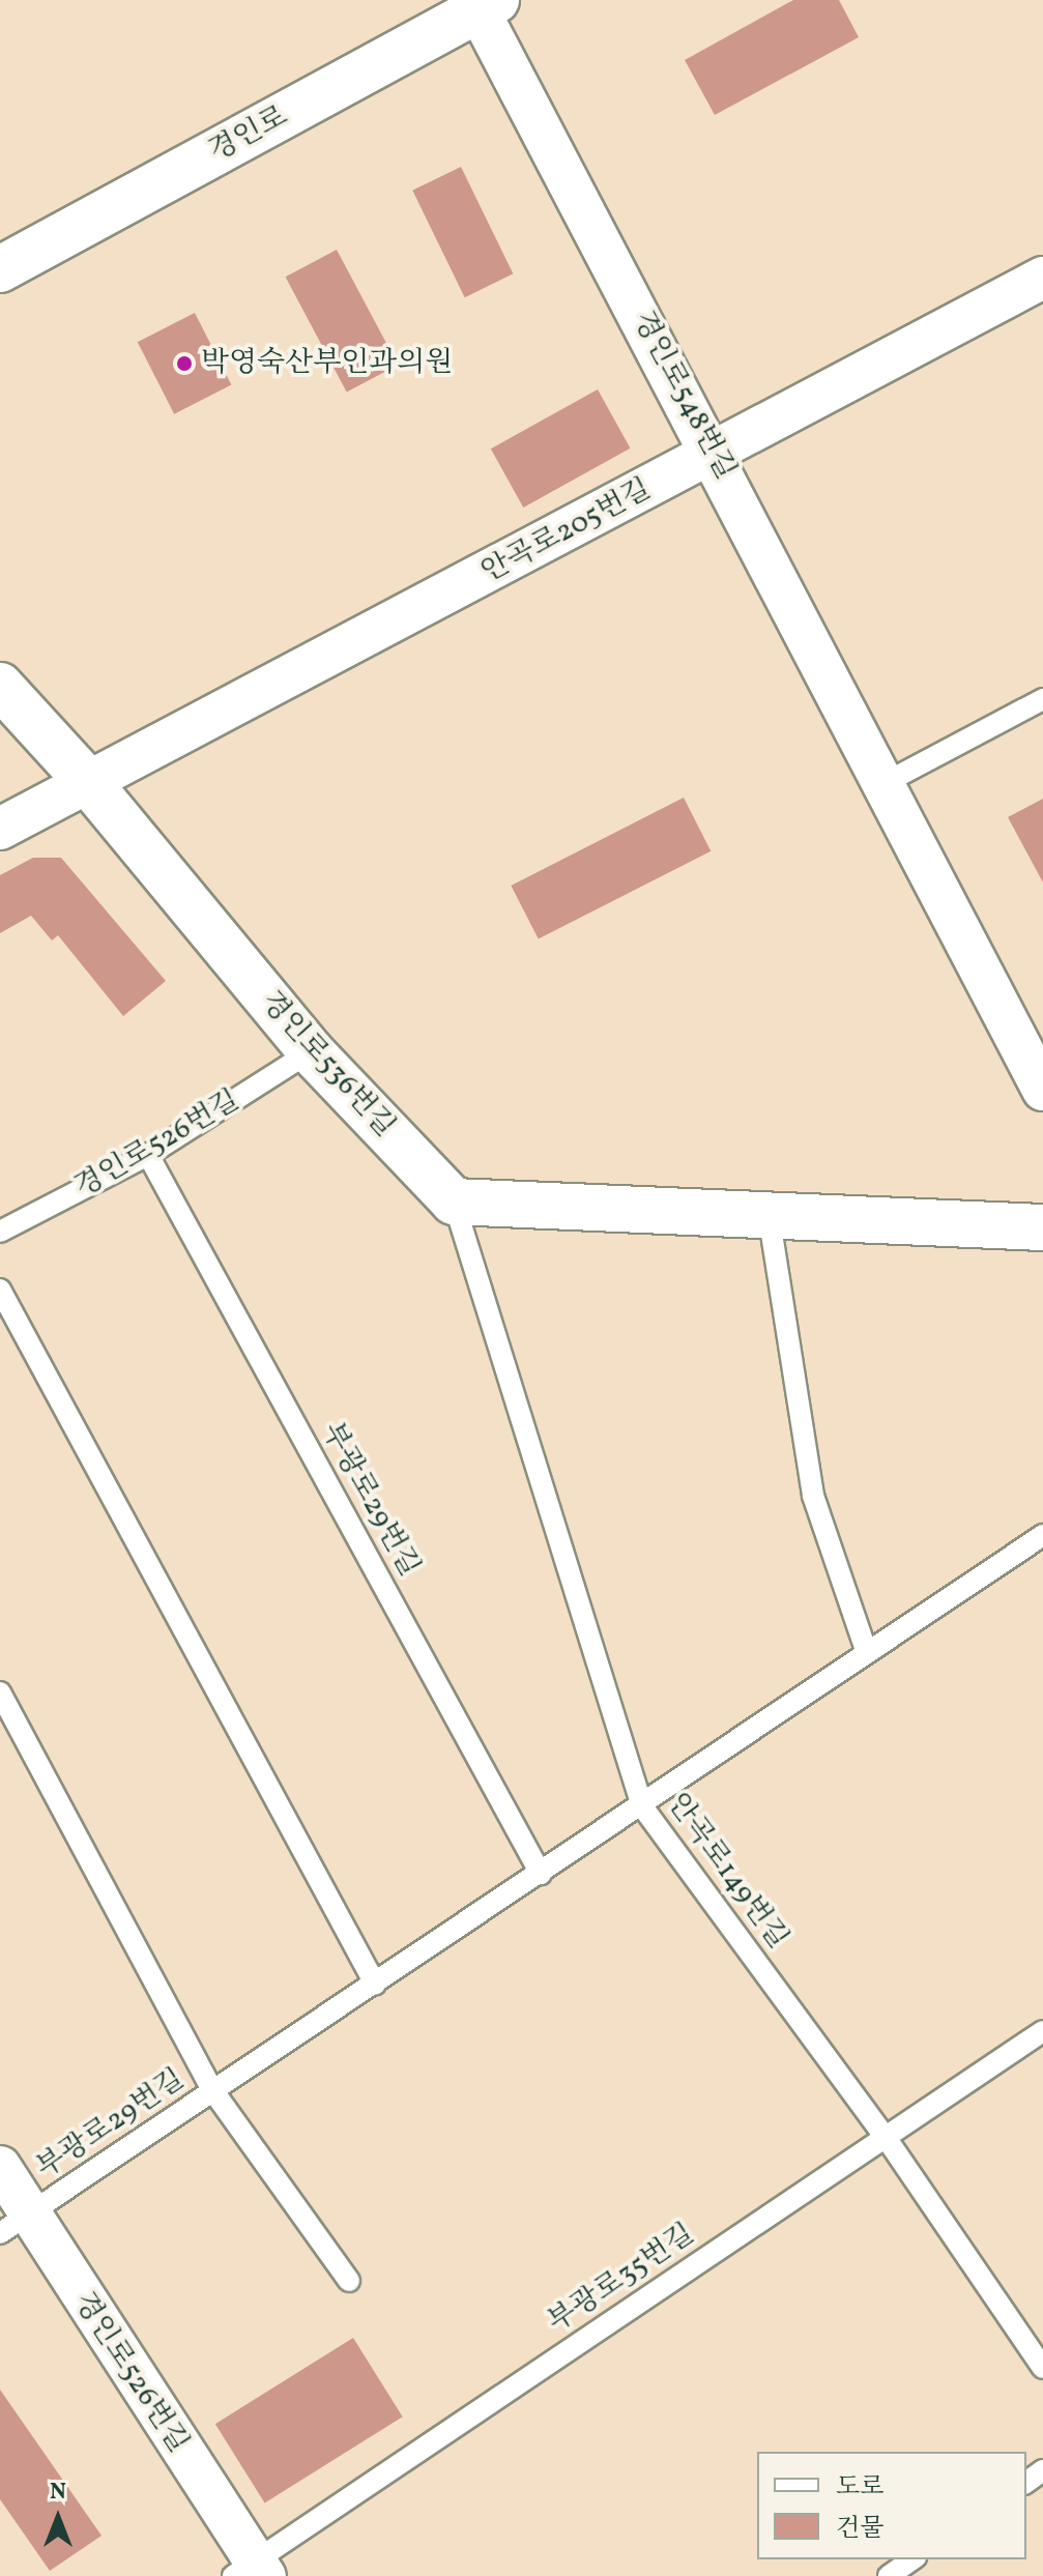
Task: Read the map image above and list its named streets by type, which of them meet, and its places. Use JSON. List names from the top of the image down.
{
  "streets": {
    "street": [
      "경인로",
      "경인로548번길",
      "안곡로205번길",
      "경인로536번길",
      "경인로526번길"
    ],
    "lane": ["부광로29번길", "안곡로149번길", "부광로35번길"]
  },
  "crossings": [
    ["경인로", "경인로548번길"],
    ["경인로548번길", "안곡로205번길"],
    ["안곡로205번길", "경인로536번길"],
    ["경인로536번길", "경인로526번길"],
    ["경인로536번길", "안곡로149번길"],
    ["경인로526번길", "부광로29번길"],
    ["경인로526번길", "부광로35번길"],
    ["부광로29번길", "안곡로149번길"],
    ["안곡로149번길", "부광로35번길"]
  ],
  "places": ["박영숙산부인과의원"],
  "legend": ["도로", "건물"],
  "north": "top"
}
